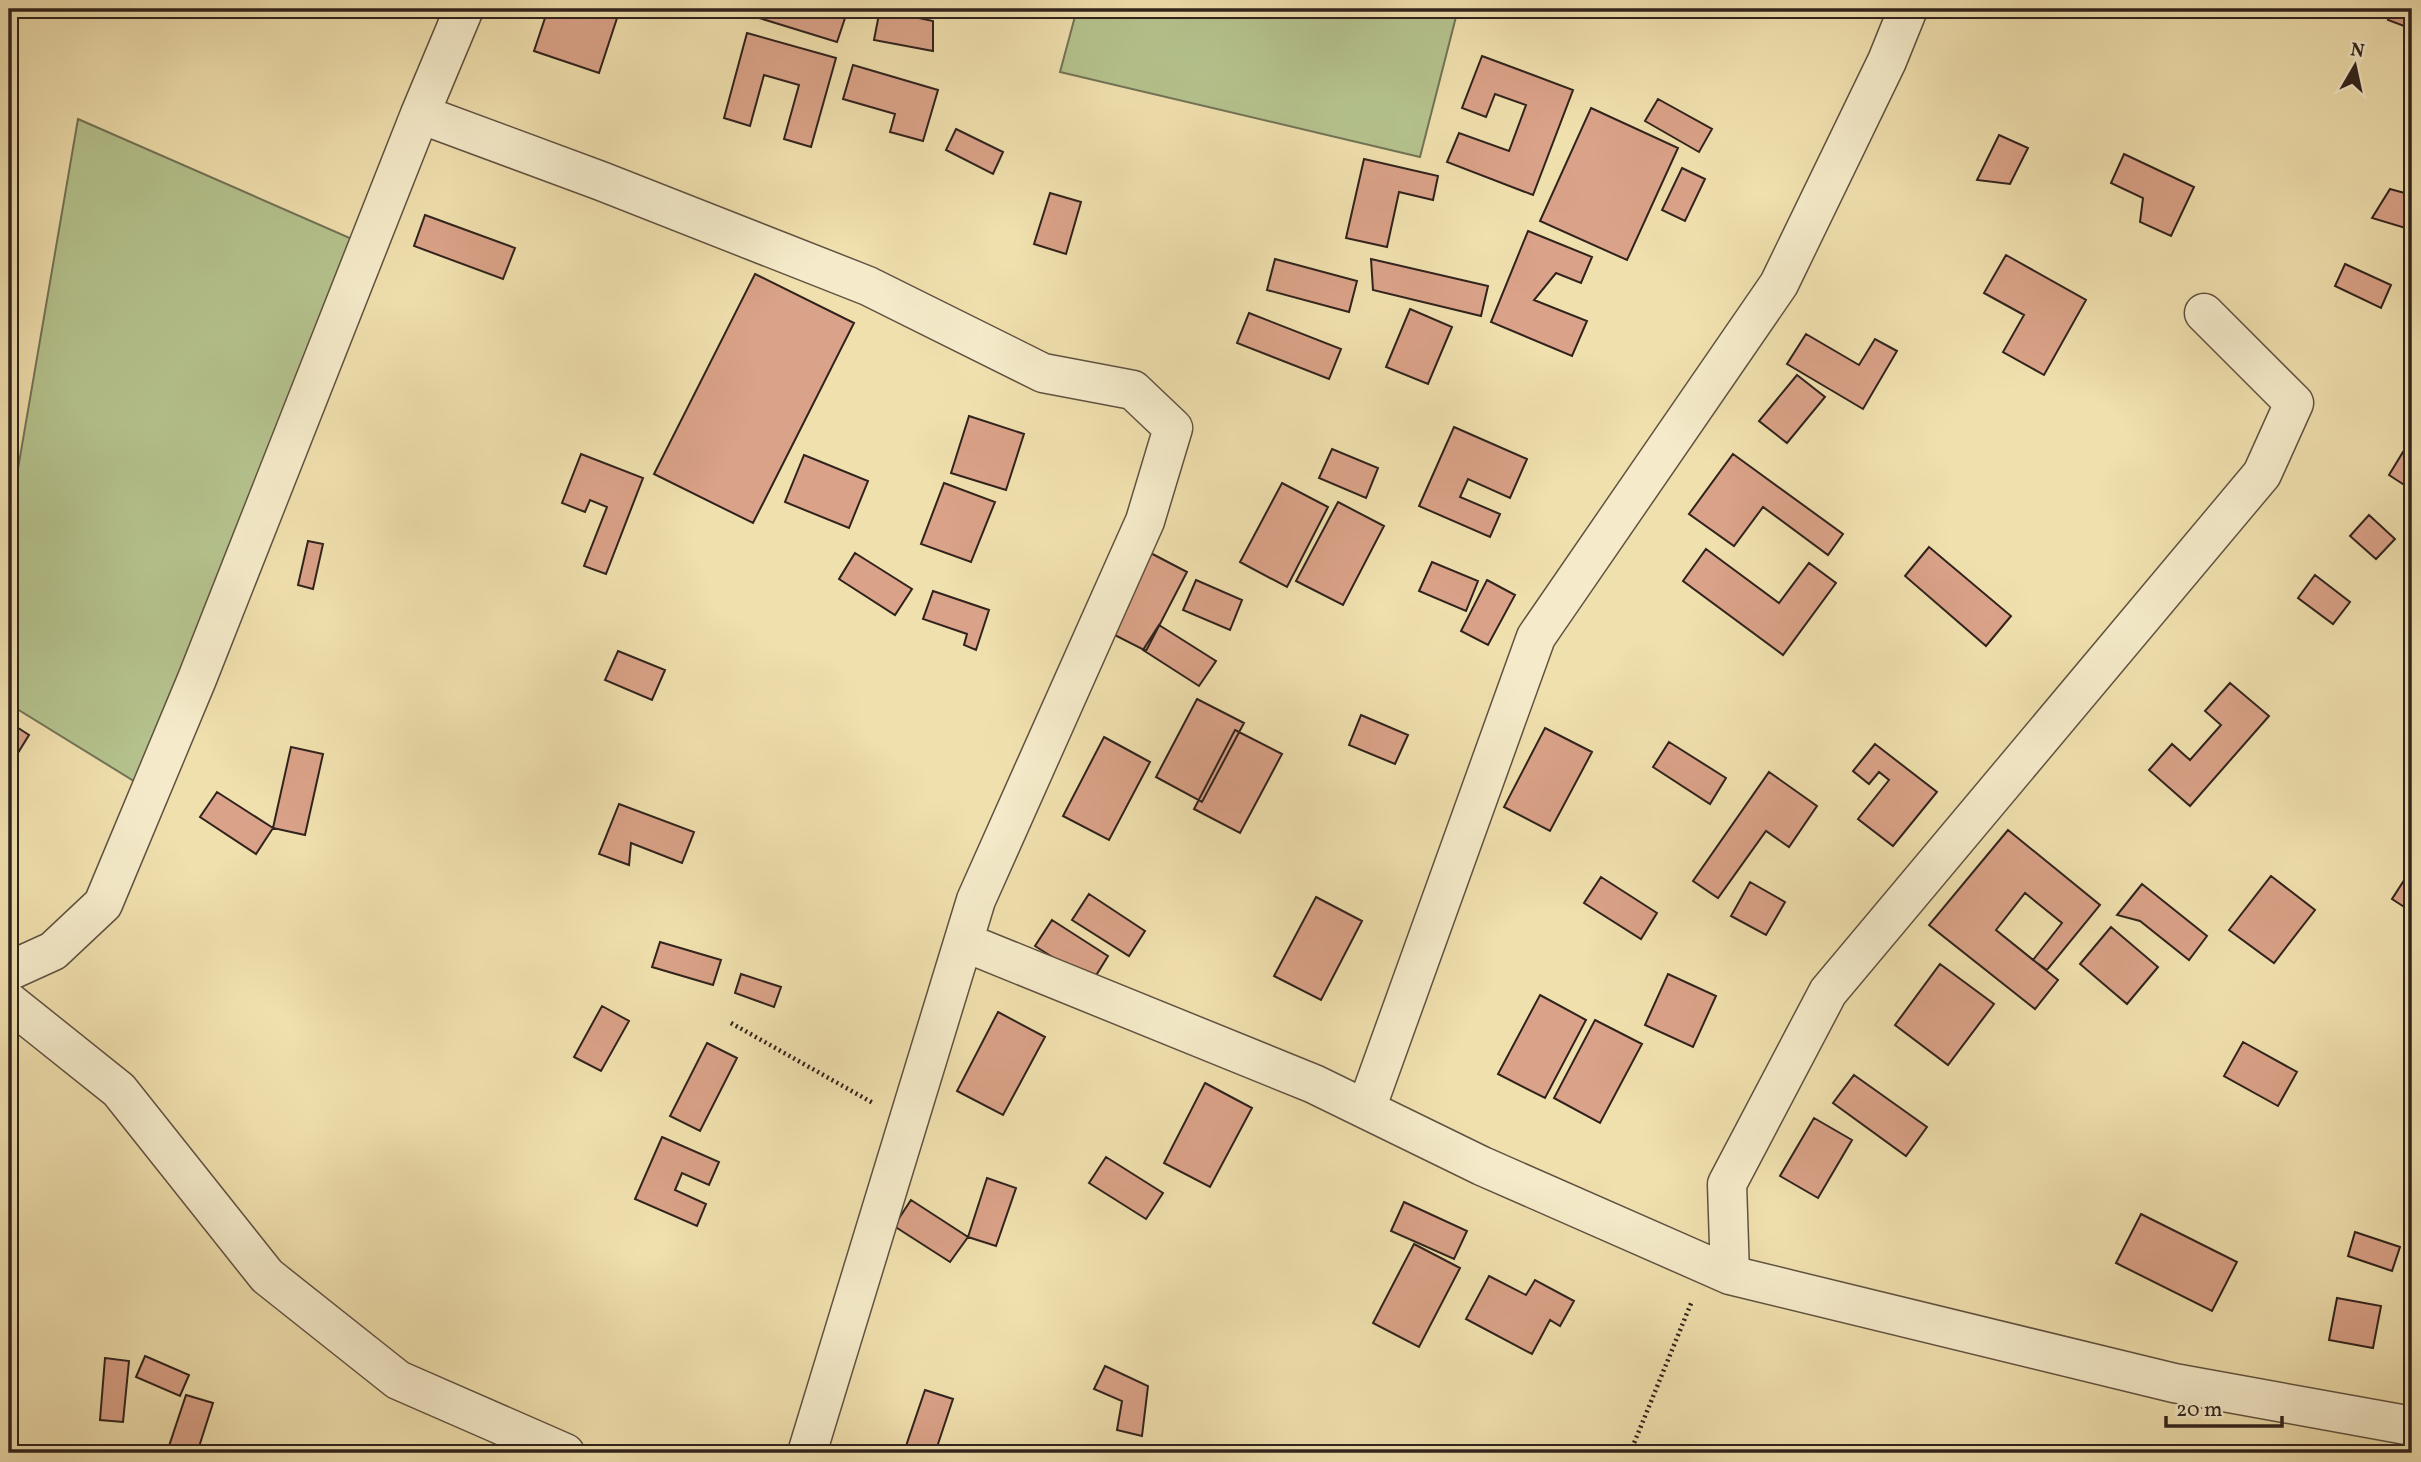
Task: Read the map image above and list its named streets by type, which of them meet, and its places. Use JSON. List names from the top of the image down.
{
  "scale_bar": "20 m",
  "north": "top"
}
